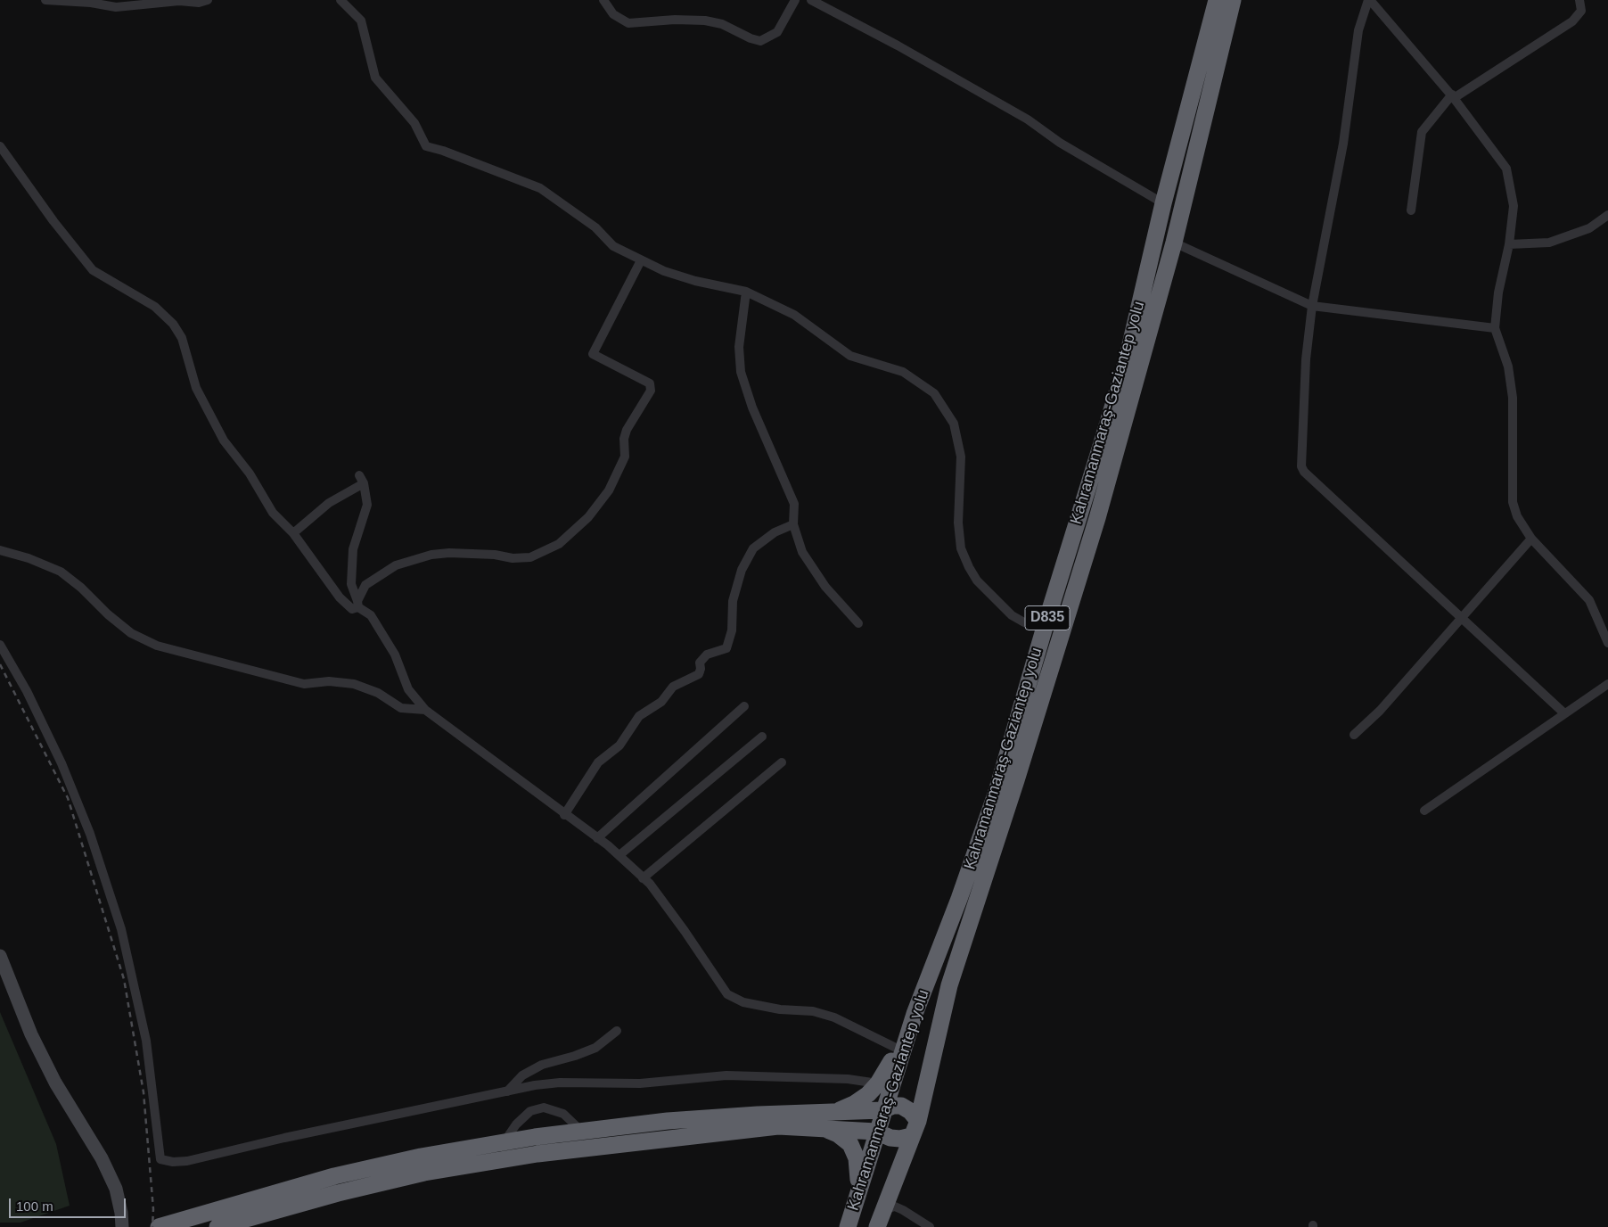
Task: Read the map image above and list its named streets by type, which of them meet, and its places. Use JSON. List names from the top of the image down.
{
  "streets": {
    "highway": ["Kahramanmaraş-Gaziantep yolu", "D835"]
  },
  "scale_bar": "100 m"
}
